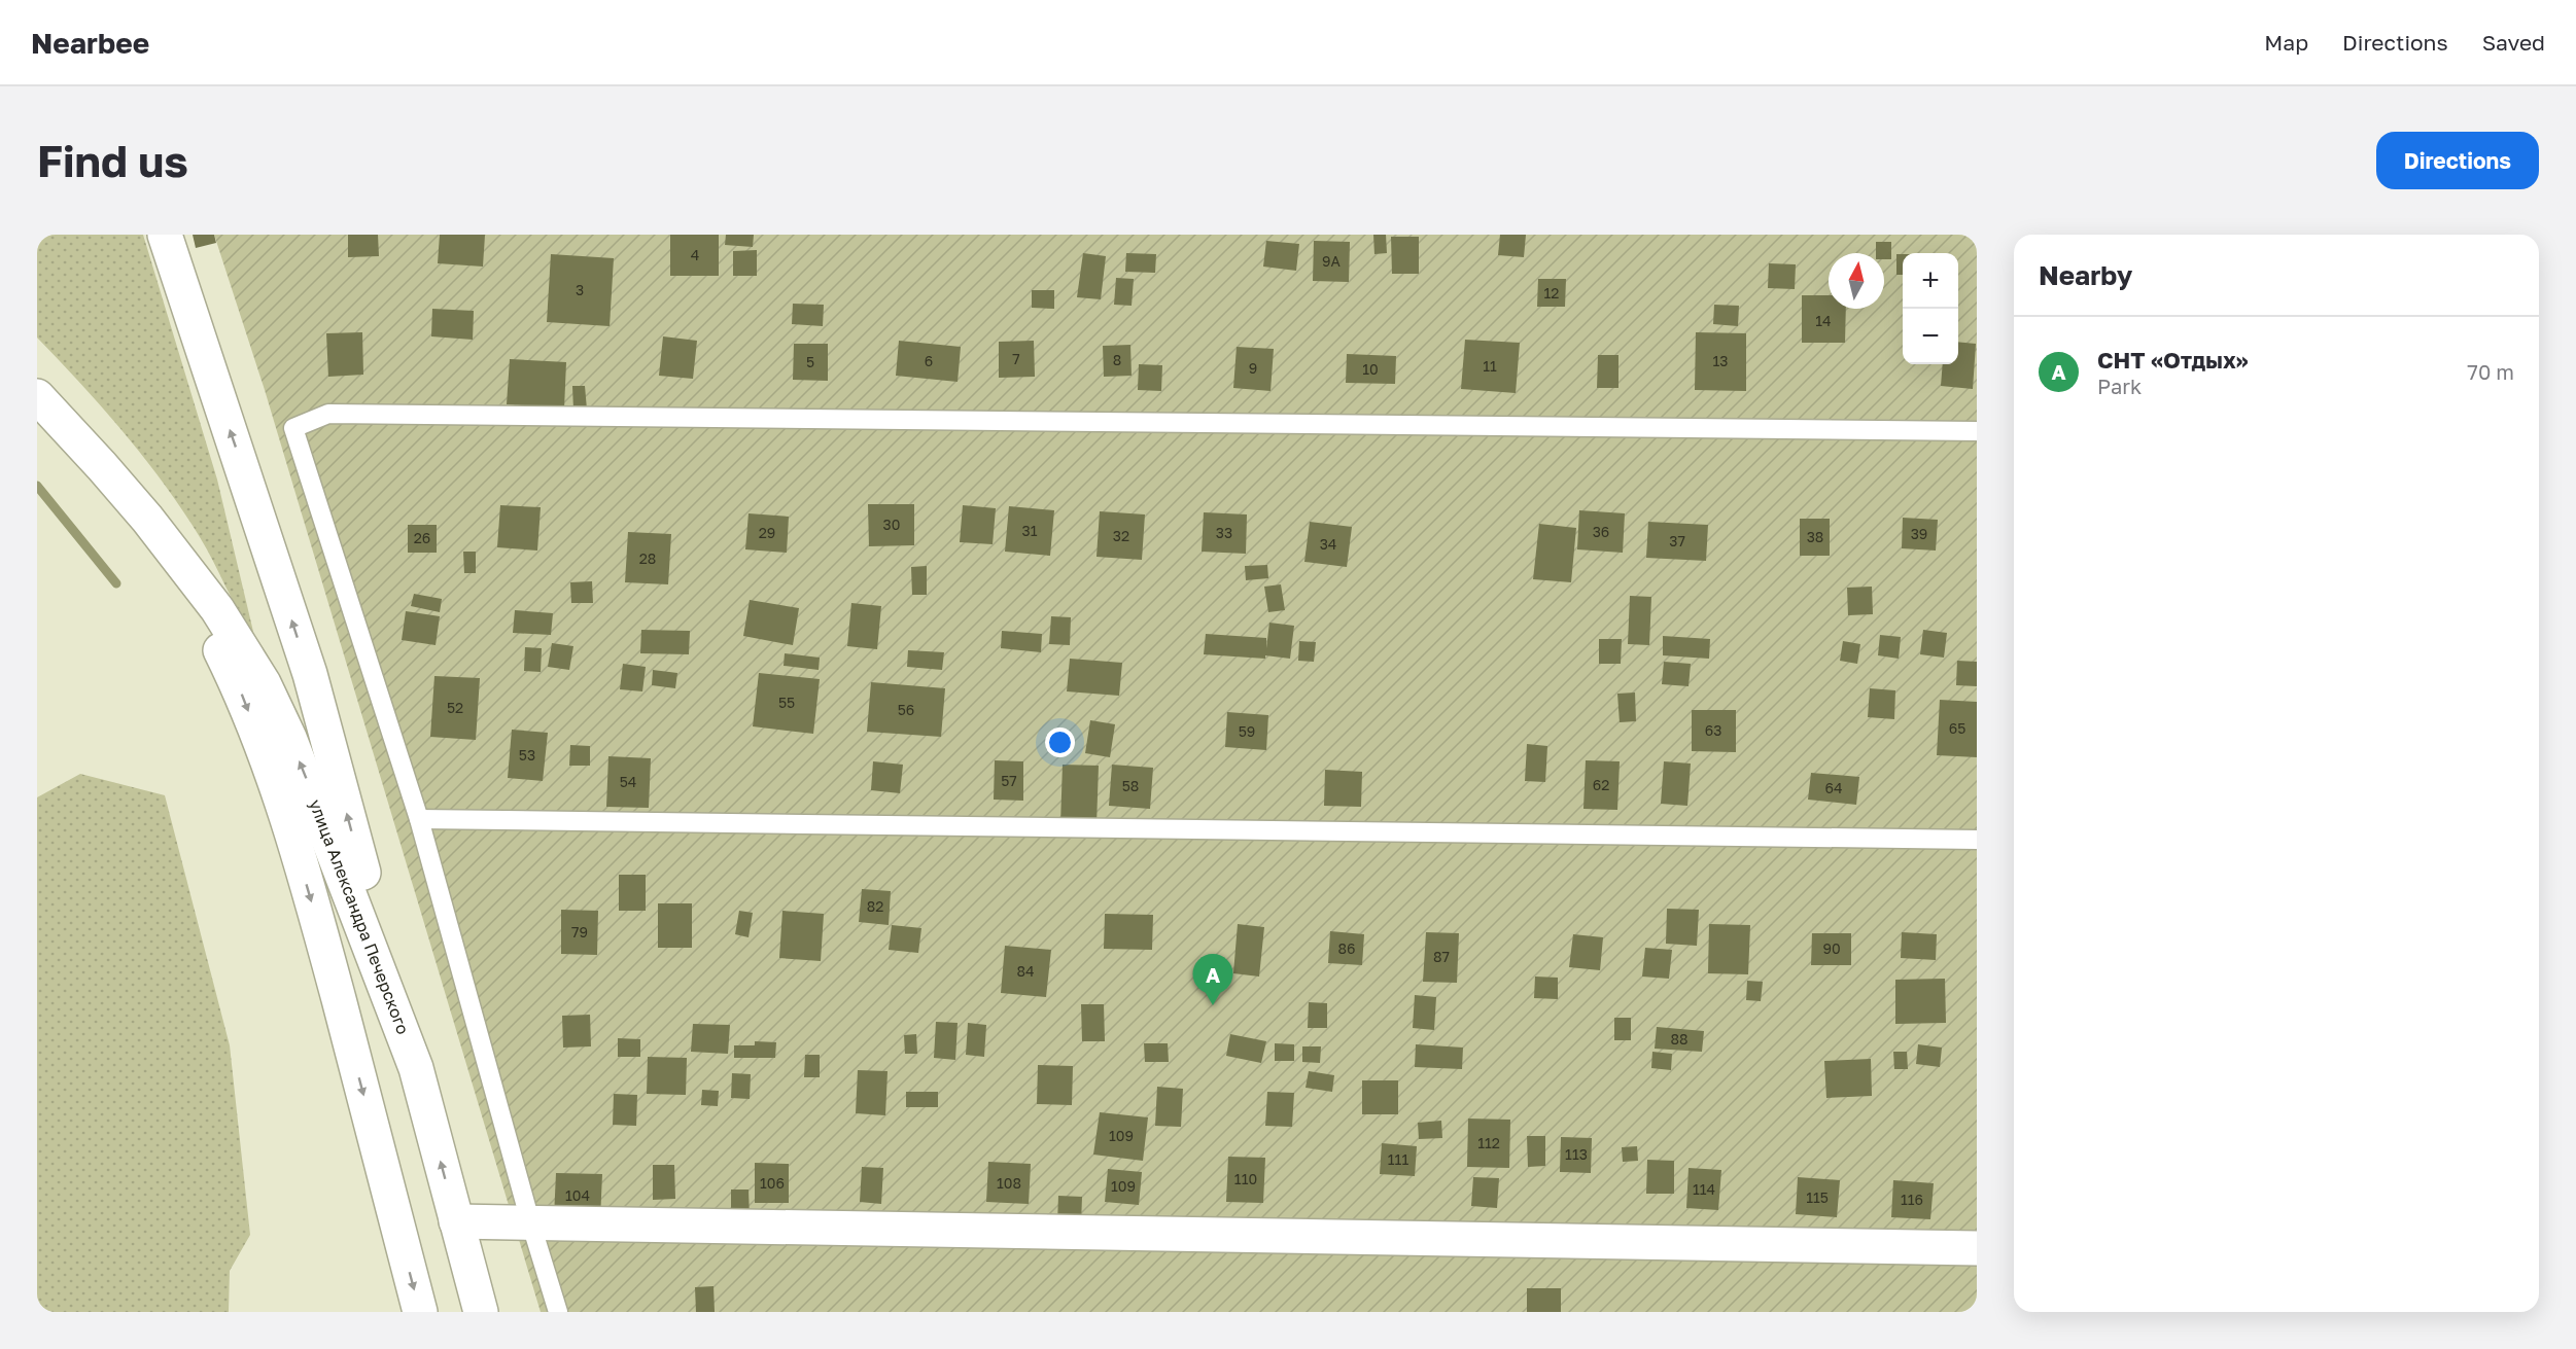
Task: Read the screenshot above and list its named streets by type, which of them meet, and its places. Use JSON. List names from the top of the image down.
{
  "streets": {
    "main road": ["улица Александра Печерского"]
  },
  "house_numbers": [
    "4",
    "9А",
    "3",
    "12",
    "14",
    "7",
    "8",
    "6",
    "13",
    "5",
    "11",
    "9",
    "10",
    "30",
    "31",
    "36",
    "29",
    "33",
    "39",
    "32",
    "38",
    "26",
    "37",
    "34",
    "28",
    "55",
    "52",
    "56",
    "65",
    "63",
    "59",
    "53",
    "57",
    "54",
    "62",
    "58",
    "64",
    "82",
    "79",
    "86",
    "90",
    "87",
    "84",
    "88",
    "109",
    "112",
    "113",
    "111",
    "110",
    "106",
    "108",
    "109",
    "114",
    "104",
    "115",
    "116"
  ],
  "north": "top",
  "page": {
    "header": "Nearbee",
    "nav": ["Map", "Directions", "Saved"],
    "buttons": "Directions",
    "title": "Find us",
    "heading": "Nearby",
    "map_buttons": ["+", "−"],
    "list": [
      {
        "mark": "A",
        "name": "СНТ «Отдых»",
        "note": "Park",
        "value": "70 m"
      }
    ],
    "pins": "A"
  }
}
